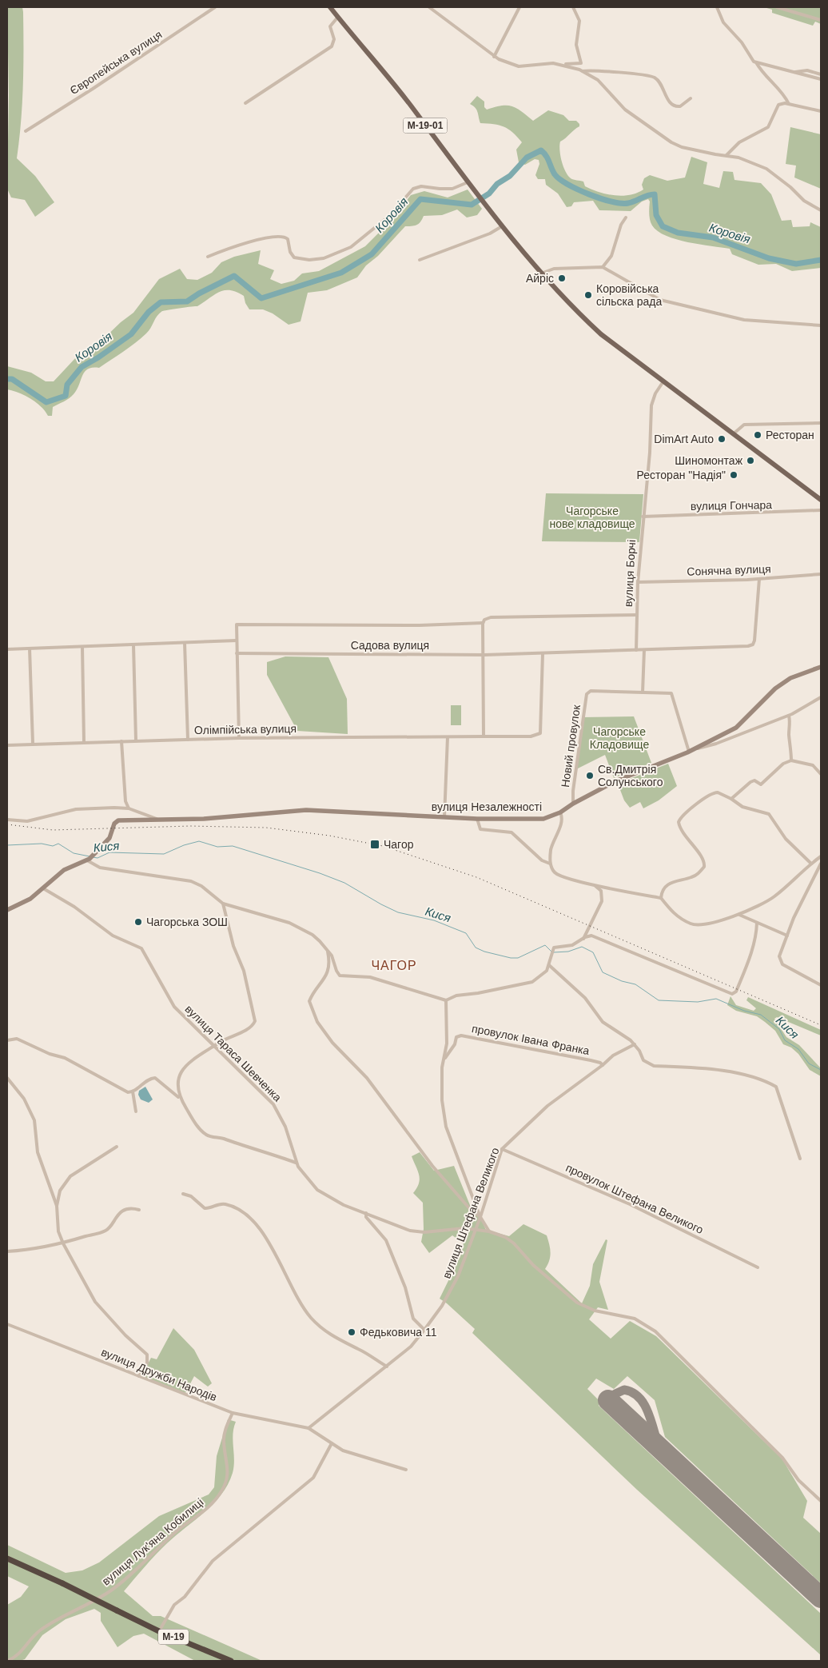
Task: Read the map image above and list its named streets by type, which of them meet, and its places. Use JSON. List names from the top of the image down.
{
  "streets": {
    "highway": ["М-19"],
    "main road": ["М-19-01"],
    "street": [
      "Європейська вулиця",
      "вулиця Гончара",
      "Сонячна вулиця",
      "вулиця Борчі",
      "Садова вулиця",
      "Олімпійська вулиця",
      "Новий провулок",
      "вулиця Незалежності",
      "провулок Івана Франка",
      "вулиця Тараса Шевченка",
      "провулок Штефана Великого",
      "вулиця Штефана Великого",
      "вулиця Дружби Народів",
      "вулиця Лук'яна Кобилиці"
    ]
  },
  "crossings": [
    ["М-19-01", "вулиця Борчі"],
    ["вулиця Гончара", "вулиця Борчі"],
    ["Сонячна вулиця", "вулиця Борчі"],
    ["Сонячна вулиця", "Садова вулиця"],
    ["вулиця Борчі", "Садова вулиця"],
    ["Садова вулиця", "Олімпійська вулиця"],
    ["Новий провулок", "вулиця Незалежності"],
    ["провулок Івана Франка", "вулиця Штефана Великого"],
    ["вулиця Тараса Шевченка", "вулиця Штефана Великого"],
    ["провулок Штефана Великого", "вулиця Штефана Великого"],
    ["вулиця Штефана Великого", "вулиця Дружби Народів"],
    ["вулиця Дружби Народів", "вулиця Лук'яна Кобилиці"]
  ],
  "districts": ["ЧАГОР"],
  "water": ["Коровія", "Кися"],
  "parks": ["Чагорське нове кладовище", "Чагорське Кладовище"],
  "places": {
    "other": [
      "Айріс",
      "Коровійська сільска рада",
      "Ресторан",
      "DimArt Auto",
      "Шиномонтаж",
      "Ресторан \"Надія\"",
      "Св.Дмитрія Солунського",
      "Чагорська ЗОШ",
      "Федьковича 11"
    ],
    "transit": ["Чагор"]
  }
}
